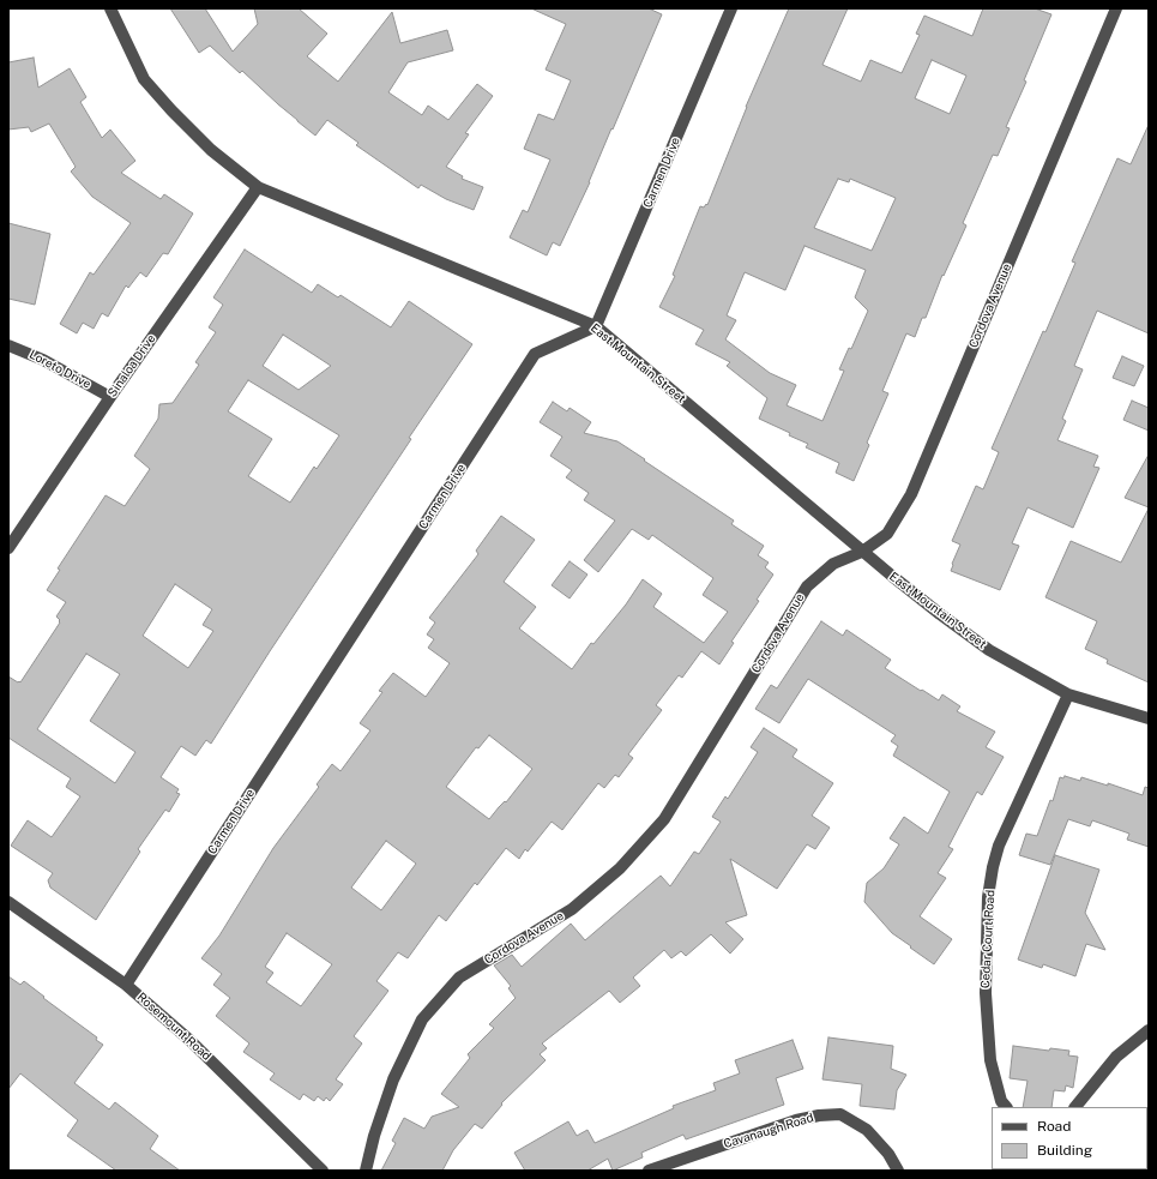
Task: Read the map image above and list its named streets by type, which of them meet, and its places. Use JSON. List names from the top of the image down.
{
  "streets": {
    "street": [
      "Carmen Drive",
      "Cordova Avenue",
      "East Mountain Street",
      "Sinaloa Drive",
      "Loreto Drive",
      "Cedar Court Road",
      "Rosemount Road",
      "Cavanaugh Road"
    ]
  },
  "crossings": [
    ["Carmen Drive", "East Mountain Street"],
    ["Carmen Drive", "Rosemount Road"],
    ["Cordova Avenue", "East Mountain Street"],
    ["East Mountain Street", "Sinaloa Drive"],
    ["East Mountain Street", "Cedar Court Road"],
    ["Sinaloa Drive", "Loreto Drive"]
  ],
  "legend": ["Road", "Building"]
}
